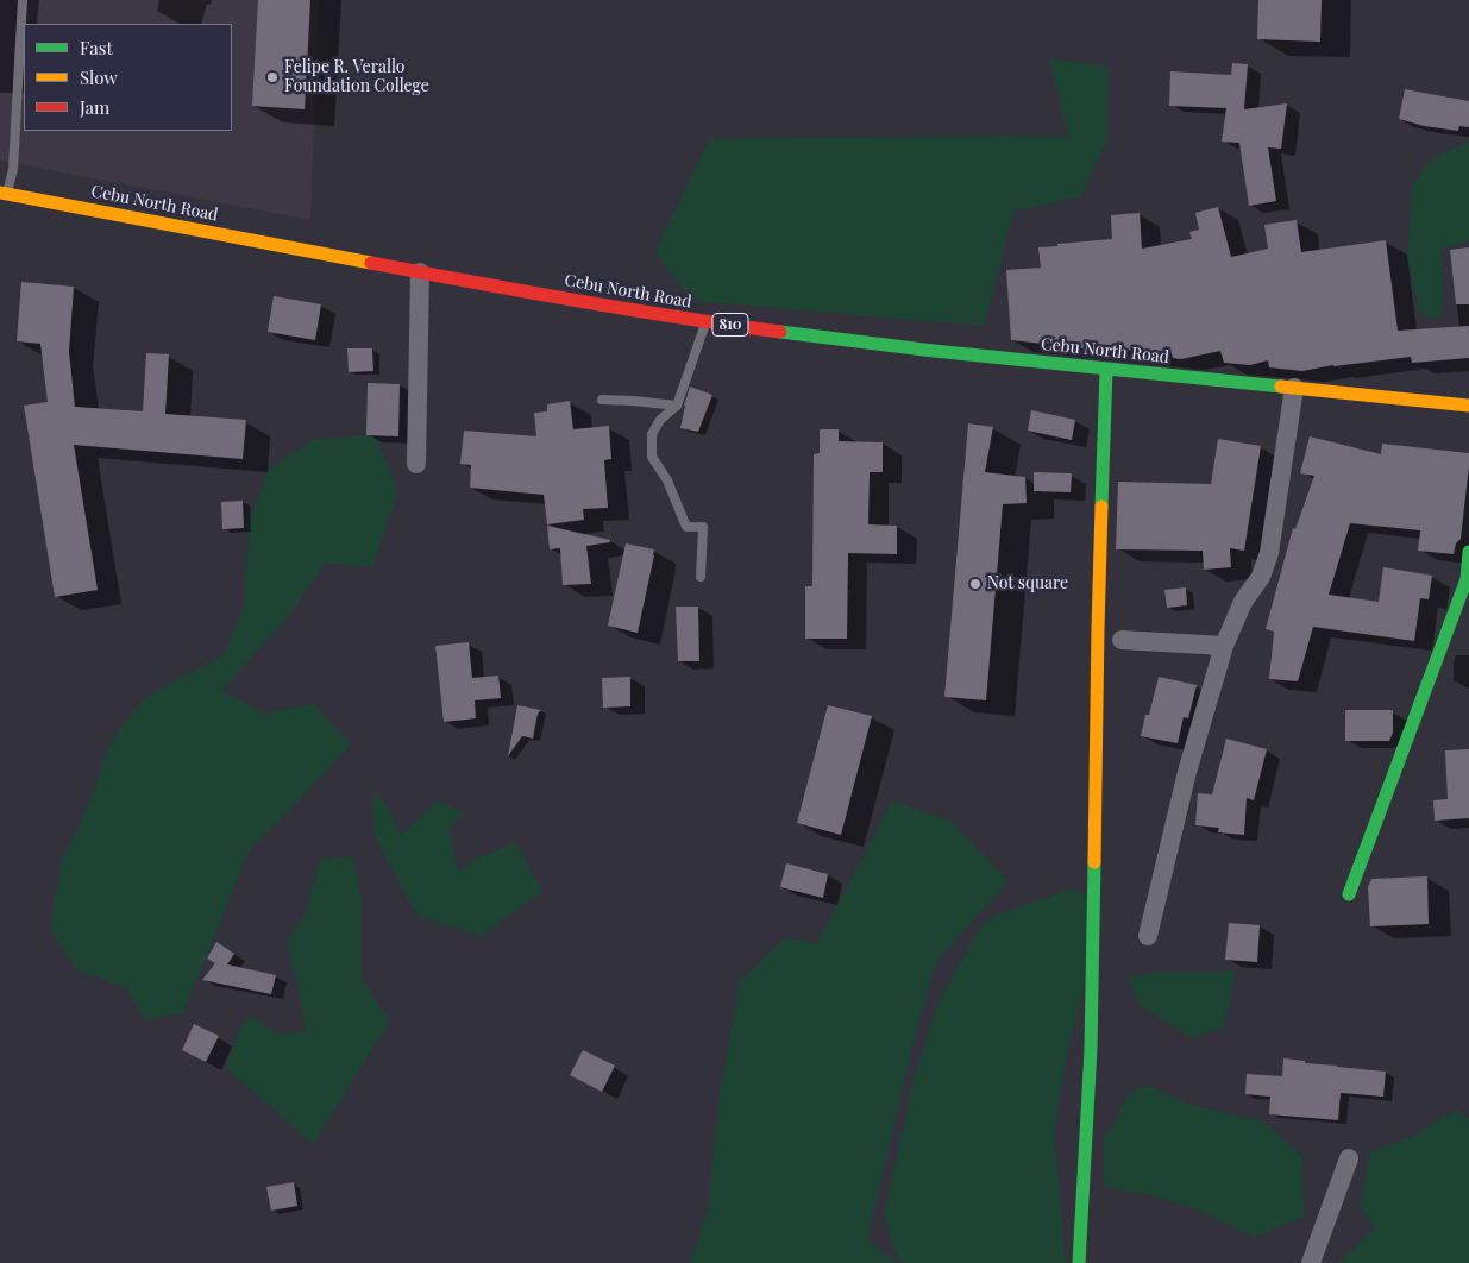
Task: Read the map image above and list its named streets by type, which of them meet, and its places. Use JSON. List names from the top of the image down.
{
  "streets": {
    "main road": ["Cebu North Road", "810"]
  },
  "places": ["Felipe R. Verallo Foundation College", "Not square"],
  "legend": ["Fast", "Slow", "Jam"]
}
